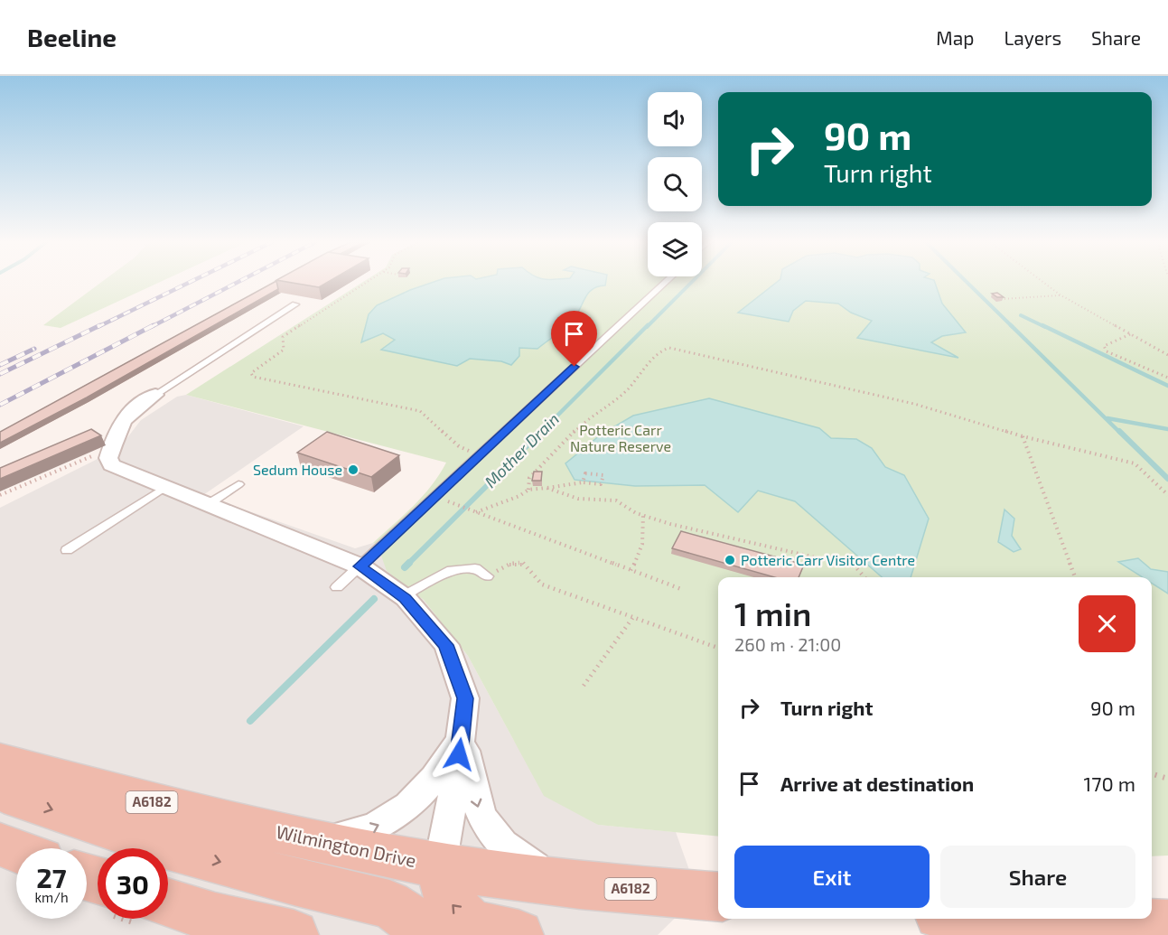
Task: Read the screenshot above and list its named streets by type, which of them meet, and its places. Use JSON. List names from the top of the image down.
{
  "streets": {
    "highway": ["A6182", "Wilmington Drive"]
  },
  "water": ["Mother Drain"],
  "parks": ["Potteric Carr Nature Reserve"],
  "places": ["Sedum House", "Potteric Carr Visitor Centre"],
  "page": {
    "header": "Beeline",
    "nav": ["Map", "Layers", "Share"],
    "turn": ["90 m", "Turn right"],
    "heading": ["1 min", "260 m · 21:00"],
    "list": [
      {
        "name": "Turn right",
        "value": "90 m"
      },
      {
        "name": "Arrive at destination",
        "value": "170 m"
      }
    ],
    "buttons": ["Exit", "Share"],
    "speed": "27 km/h",
    "limit": "30"
  }
}
